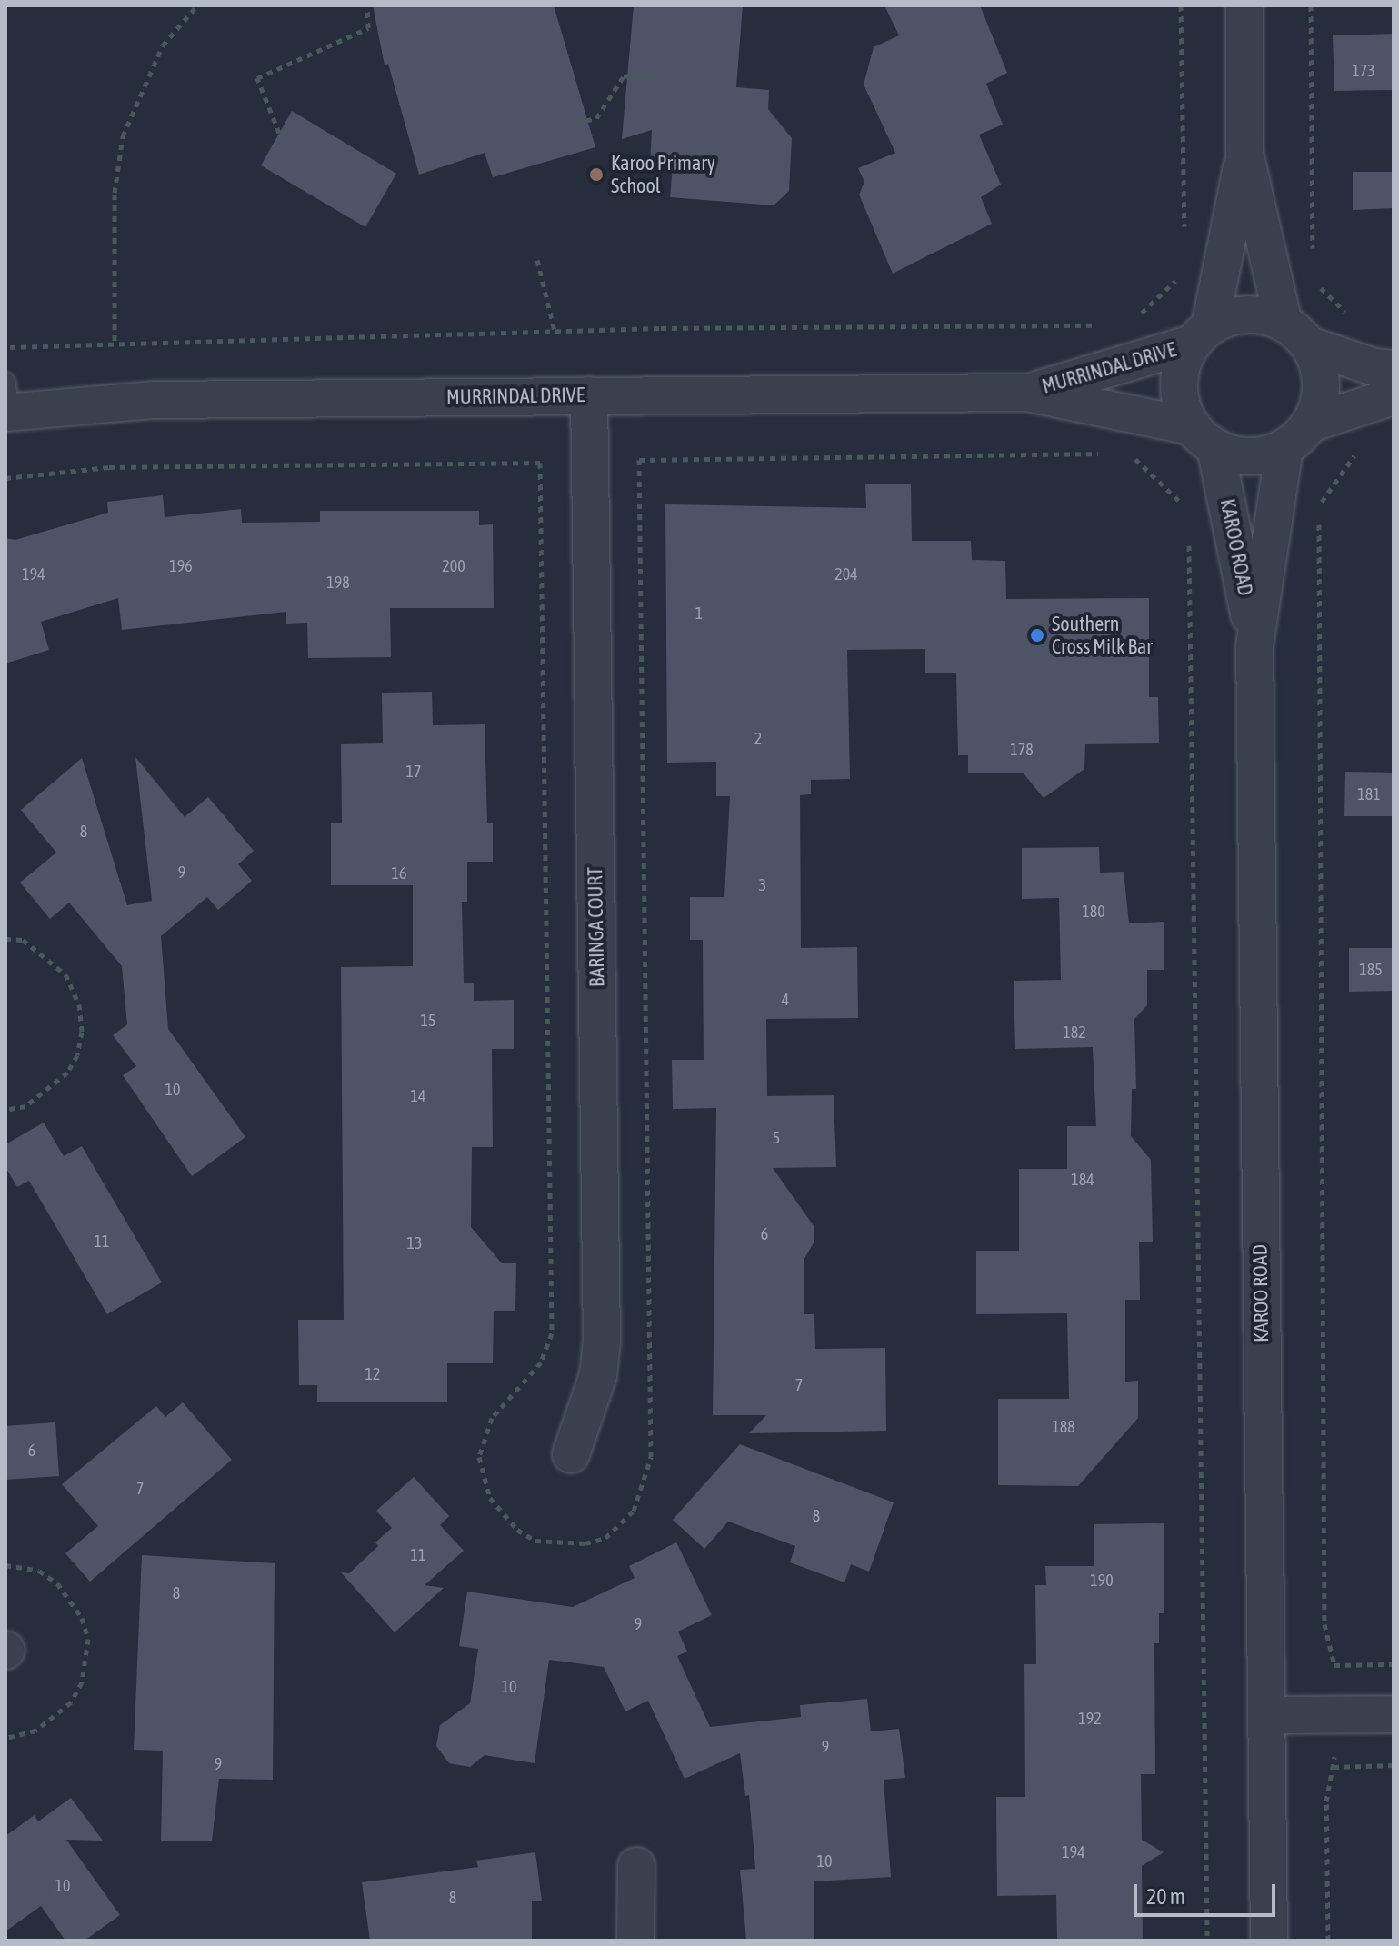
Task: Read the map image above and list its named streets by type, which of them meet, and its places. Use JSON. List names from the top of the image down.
{
  "streets": {
    "street": ["MURRINDAL DRIVE", "KAROO ROAD", "BARINGA COURT"]
  },
  "crossings": [
    ["MURRINDAL DRIVE", "KAROO ROAD"],
    ["MURRINDAL DRIVE", "BARINGA COURT"]
  ],
  "places": ["Karoo Primary School", "Southern Cross Milk Bar"],
  "house_numbers": [
    "173",
    "196",
    "200",
    "194",
    "204",
    "198",
    "1",
    "2",
    "178",
    "17",
    "181",
    "8",
    "9",
    "16",
    "3",
    "180",
    "185",
    "4",
    "15",
    "182",
    "10",
    "14",
    "5",
    "184",
    "6",
    "11",
    "13",
    "12",
    "7",
    "188",
    "6",
    "7",
    "8",
    "11",
    "190",
    "8",
    "9",
    "10",
    "192",
    "9",
    "9",
    "194",
    "10",
    "10",
    "8"
  ],
  "scale_bar": "20 m"
}
